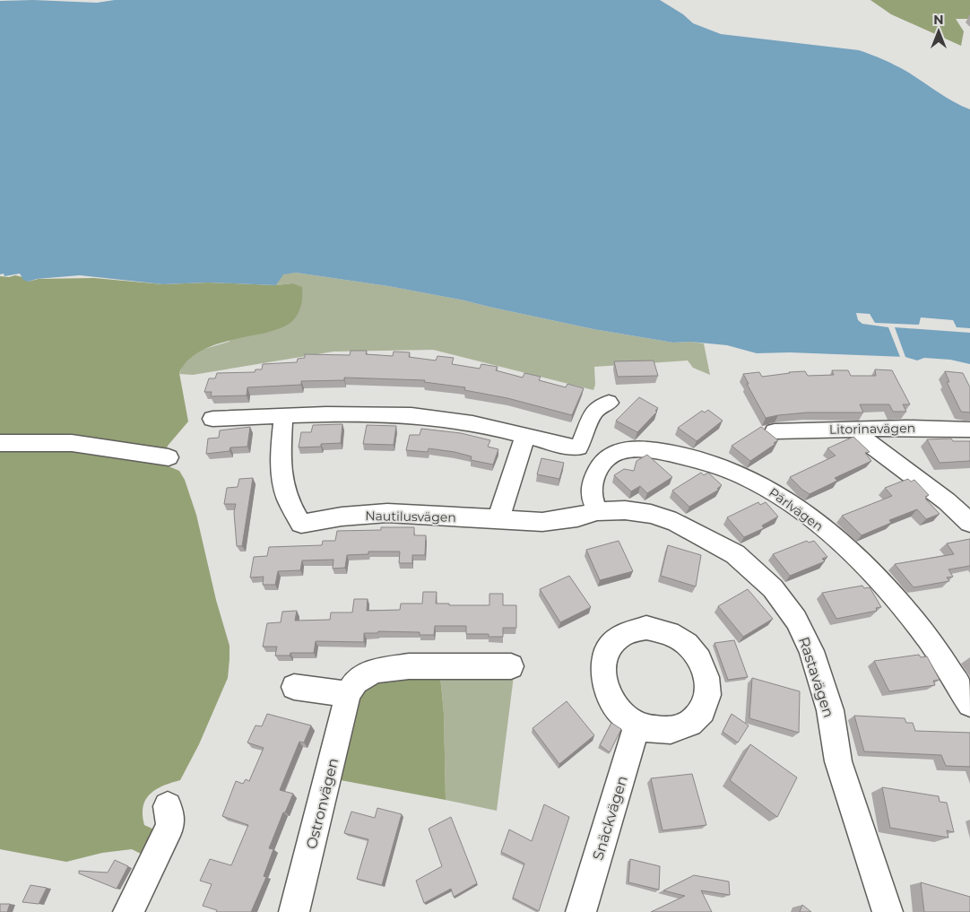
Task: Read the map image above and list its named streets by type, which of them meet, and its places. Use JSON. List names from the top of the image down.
{
  "streets": {
    "street": [
      "Litorinavägen",
      "Pärlvägen",
      "Nautilusvägen",
      "Rastavägen",
      "Ostronvägen",
      "Snäckvägen"
    ]
  },
  "crossings": [
    ["Pärlvägen", "Nautilusvägen"],
    ["Pärlvägen", "Rastavägen"],
    ["Nautilusvägen", "Rastavägen"]
  ],
  "north": "top"
}
